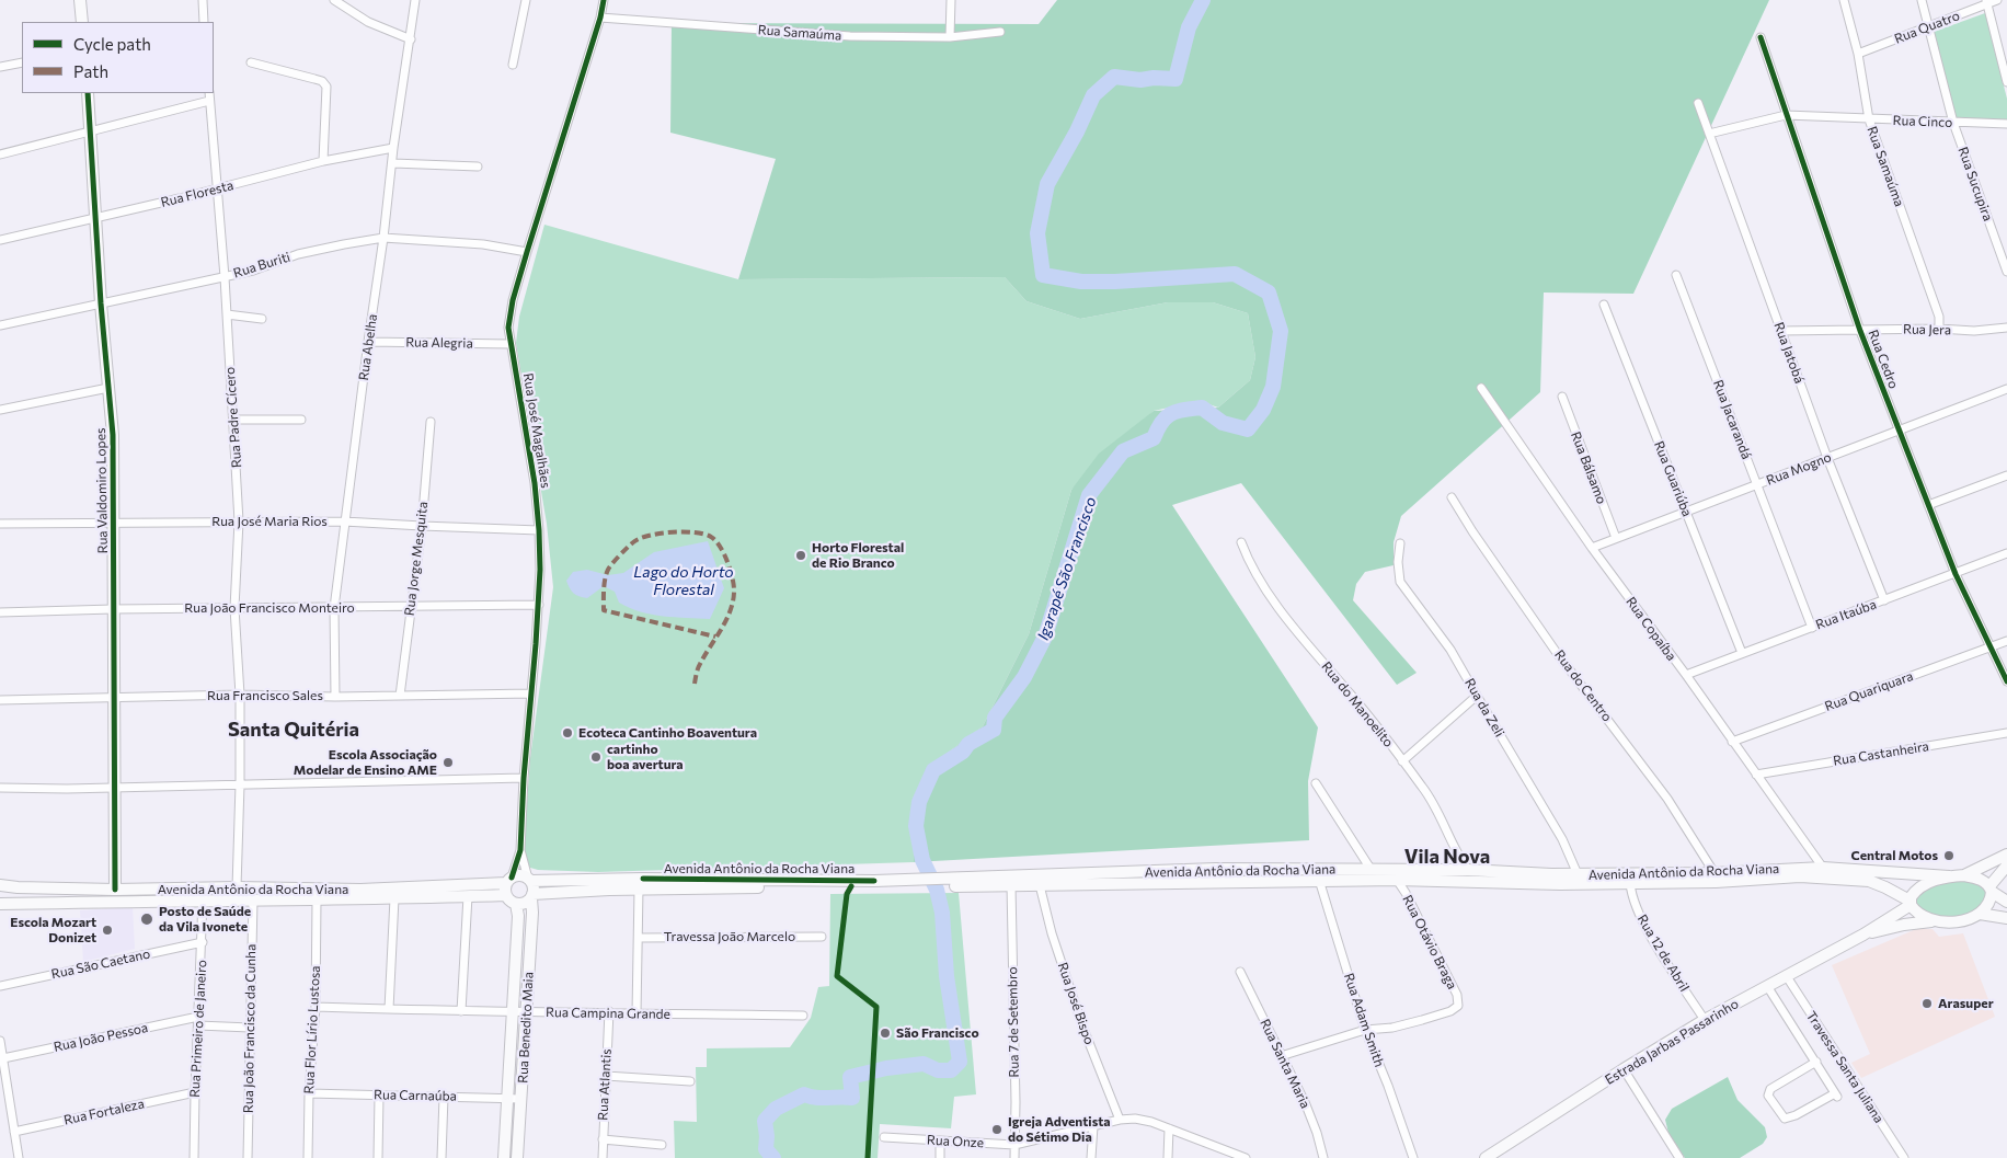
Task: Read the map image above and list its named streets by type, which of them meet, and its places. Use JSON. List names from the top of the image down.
{
  "streets": {
    "main road": [
      "Rua Valdomiro Lopes",
      "Avenida Antônio da Rocha Viana",
      "Rua Benedito Maia",
      "Estrada Jarbas Passarinho"
    ],
    "street": [
      "Rua Quatro",
      "Rua Samaúma",
      "Rua Cinco",
      "Rua Sucupira",
      "Rua Floresta",
      "Rua Buriti",
      "Rua Jera",
      "Rua Alegria",
      "Rua Abelha",
      "Rua Jatobá",
      "Rua Cedro",
      "Rua Padre Cícero",
      "Rua Jacarandá",
      "Rua José Magalhães",
      "Rua Bálsamo",
      "Rua Mogno",
      "Rua Guariúba",
      "Rua José Maria Rios",
      "Rua Jorge Mesquita",
      "Rua João Francisco Monteiro",
      "Rua Itaúba",
      "Rua Copaíba",
      "Rua do Centro",
      "Rua Quariquara",
      "Rua Francisco Sales",
      "Rua do Manoelito",
      "Rua da Zeli",
      "Rua Castanheira",
      "Travessa João Marcelo",
      "Rua Otávio Braga",
      "Rua 12 de Abril",
      "Rua São Caetano",
      "Rua José Bispo",
      "Rua Campina Grande",
      "Rua Adam Smith",
      "Rua 7 de Setembro",
      "Rua Primeiro de Janeiro",
      "Rua João Francisco da Cunha",
      "Rua Flor Lírio Lustosa",
      "Rua João Pessoa",
      "Rua Santa Maria",
      "Travessa Santa Juliana",
      "Rua Atlantis",
      "Rua Carnaúba",
      "Rua Fortaleza",
      "Rua Onze"
    ]
  },
  "crossings": [
    ["Rua Quatro", "Rua Samaúma"],
    ["Rua Quatro", "Rua Sucupira"],
    ["Rua Samaúma", "Rua Cinco"],
    ["Rua Samaúma", "Rua Jera"],
    ["Rua Samaúma", "Rua José Magalhães"],
    ["Rua Cinco", "Rua Sucupira"],
    ["Rua Cinco", "Rua Jatobá"],
    ["Rua Cinco", "Rua Cedro"],
    ["Rua Floresta", "Rua Abelha"],
    ["Rua Floresta", "Rua Padre Cícero"],
    ["Rua Floresta", "Rua Valdomiro Lopes"],
    ["Rua Buriti", "Rua Abelha"],
    ["Rua Buriti", "Rua Padre Cícero"],
    ["Rua Buriti", "Rua José Magalhães"],
    ["Rua Buriti", "Rua Valdomiro Lopes"],
    ["Rua Jera", "Rua Jatobá"],
    ["Rua Jera", "Rua Cedro"],
    ["Rua Alegria", "Rua Abelha"],
    ["Rua Alegria", "Rua José Magalhães"],
    ["Rua Abelha", "Rua José Maria Rios"],
    ["Rua Abelha", "Rua João Francisco Monteiro"],
    ["Rua Abelha", "Rua Francisco Sales"],
    ["Rua Jatobá", "Rua Mogno"],
    ["Rua Jatobá", "Rua Itaúba"],
    ["Rua Cedro", "Rua Mogno"],
    ["Rua Cedro", "Rua Itaúba"],
    ["Rua Cedro", "Rua Quariquara"],
    ["Rua Padre Cícero", "Rua José Maria Rios"],
    ["Rua Padre Cícero", "Rua João Francisco Monteiro"],
    ["Rua Padre Cícero", "Rua Francisco Sales"],
    ["Rua Padre Cícero", "Avenida Antônio da Rocha Viana"],
    ["Rua Jacarandá", "Rua Mogno"],
    ["Rua Jacarandá", "Rua Itaúba"],
    ["Rua José Magalhães", "Rua José Maria Rios"],
    ["Rua José Magalhães", "Rua João Francisco Monteiro"],
    ["Rua José Magalhães", "Rua Francisco Sales"],
    ["Rua José Magalhães", "Avenida Antônio da Rocha Viana"],
    ["Rua José Magalhães", "Rua Benedito Maia"],
    ["Rua Bálsamo", "Rua Mogno"],
    ["Rua Mogno", "Rua Guariúba"],
    ["Rua Mogno", "Rua Copaíba"],
    ["Rua Guariúba", "Rua Itaúba"],
    ["Rua Valdomiro Lopes", "Rua José Maria Rios"],
    ["Rua Valdomiro Lopes", "Rua João Francisco Monteiro"],
    ["Rua Valdomiro Lopes", "Rua Francisco Sales"],
    ["Rua Valdomiro Lopes", "Avenida Antônio da Rocha Viana"],
    ["Rua José Maria Rios", "Rua Jorge Mesquita"],
    ["Rua Jorge Mesquita", "Rua João Francisco Monteiro"],
    ["Rua Jorge Mesquita", "Rua Francisco Sales"],
    ["Rua Itaúba", "Rua Copaíba"],
    ["Rua Copaíba", "Rua Quariquara"],
    ["Rua Copaíba", "Rua Castanheira"],
    ["Rua Copaíba", "Avenida Antônio da Rocha Viana"],
    ["Rua do Centro", "Avenida Antônio da Rocha Viana"],
    ["Rua do Manoelito", "Avenida Antônio da Rocha Viana"],
    ["Rua da Zeli", "Avenida Antônio da Rocha Viana"],
    ["Avenida Antônio da Rocha Viana", "Rua Otávio Braga"],
    ["Avenida Antônio da Rocha Viana", "Rua 12 de Abril"],
    ["Avenida Antônio da Rocha Viana", "Rua José Bispo"],
    ["Avenida Antônio da Rocha Viana", "Rua Adam Smith"],
    ["Avenida Antônio da Rocha Viana", "Rua 7 de Setembro"],
    ["Avenida Antônio da Rocha Viana", "Rua Benedito Maia"],
    ["Avenida Antônio da Rocha Viana", "Rua Primeiro de Janeiro"],
    ["Avenida Antônio da Rocha Viana", "Rua João Francisco da Cunha"],
    ["Avenida Antônio da Rocha Viana", "Rua Flor Lírio Lustosa"],
    ["Avenida Antônio da Rocha Viana", "Estrada Jarbas Passarinho"],
    ["Rua Otávio Braga", "Rua Adam Smith"],
    ["Rua 12 de Abril", "Estrada Jarbas Passarinho"],
    ["Rua São Caetano", "Rua Primeiro de Janeiro"],
    ["Rua José Bispo", "Rua Onze"],
    ["Rua Campina Grande", "Rua Benedito Maia"],
    ["Rua Campina Grande", "Rua Flor Lírio Lustosa"],
    ["Rua Campina Grande", "Rua Atlantis"],
    ["Rua 7 de Setembro", "Rua Onze"],
    ["Rua Benedito Maia", "Rua Carnaúba"],
    ["Rua Primeiro de Janeiro", "Rua João Pessoa"],
    ["Rua Primeiro de Janeiro", "Rua Fortaleza"],
    ["Rua João Francisco da Cunha", "Rua João Pessoa"],
    ["Rua Flor Lírio Lustosa", "Rua Carnaúba"],
    ["Estrada Jarbas Passarinho", "Travessa Santa Juliana"]
  ],
  "districts": ["Santa Quitéria", "Vila Nova"],
  "water": ["Igarapé São Francisco", "Lago do Horto Florestal"],
  "places": [
    "Horto Florestal de Rio Branco",
    "Ecoteca Cantinho Boaventura",
    "cartinho boa avertura",
    "Escola Associação Modelar de Ensino AME",
    "Central Motos",
    "Posto de Saúde da Vila Ivonete",
    "Escola Mozart Donizet",
    "Arasuper",
    "São Francisco",
    "Igreja Adventista do Sétimo Dia"
  ],
  "legend": ["Cycle path", "Path"]
}
